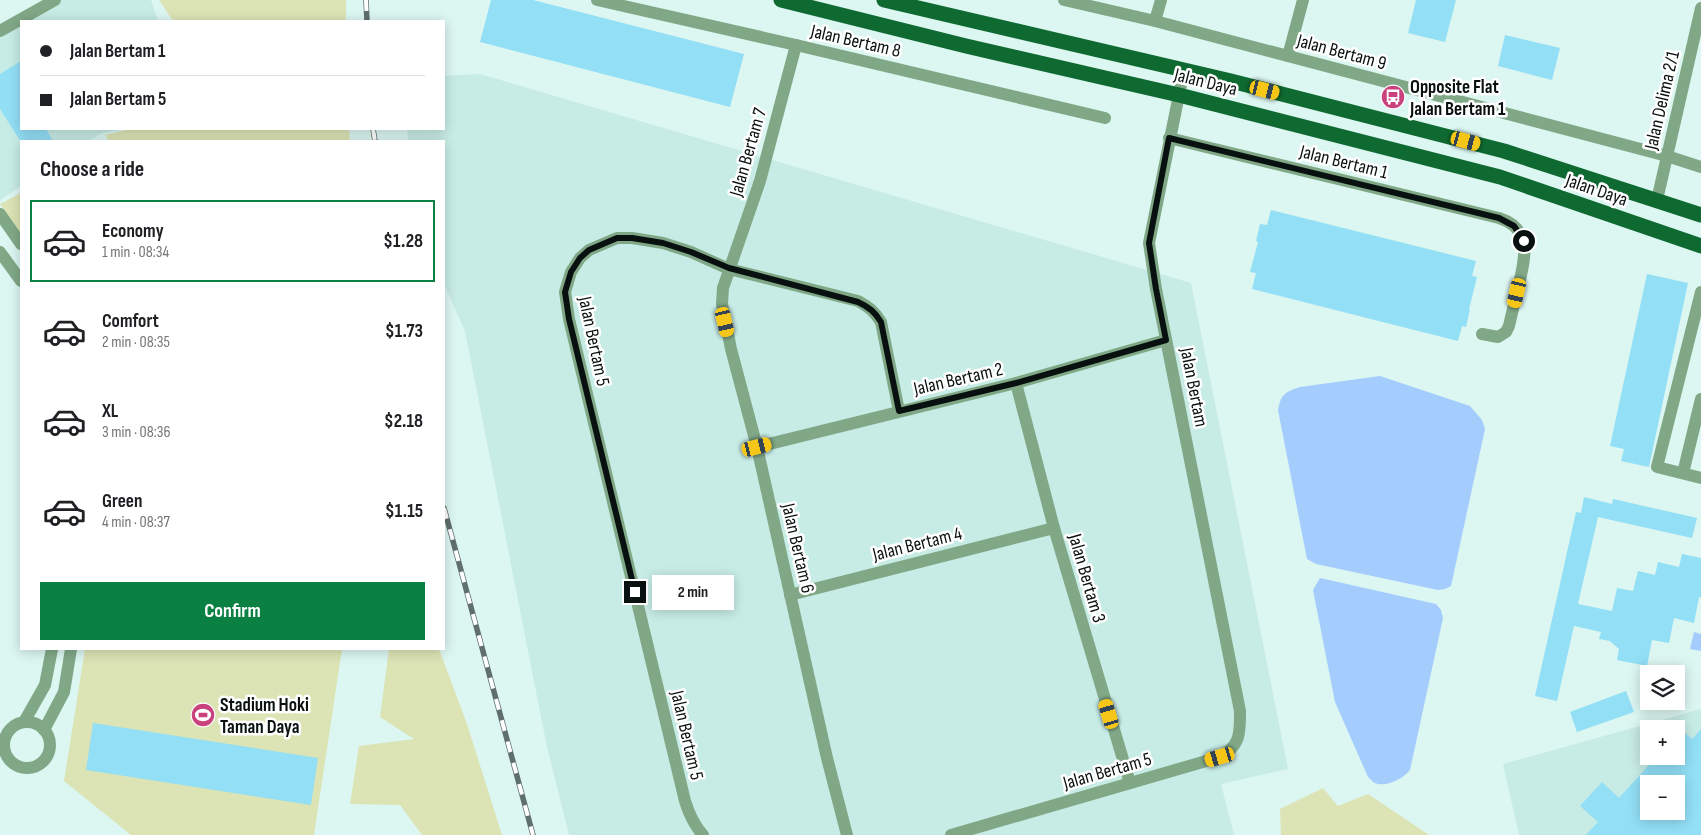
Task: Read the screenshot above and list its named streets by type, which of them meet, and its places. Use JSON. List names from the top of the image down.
{
  "streets": {
    "main road": ["Jalan Daya"],
    "street": [
      "Jalan Bertam 8",
      "Jalan Bertam 9",
      "Jalan Delima 2/1",
      "Jalan Bertam 7",
      "Jalan Bertam 1",
      "Jalan Bertam 5",
      "Jalan Bertam 2",
      "Jalan Bertam",
      "Jalan Bertam 4",
      "Jalan Bertam 6",
      "Jalan Bertam 3"
    ]
  },
  "crossings": [
    ["Jalan Bertam 8", "Jalan Bertam 7"],
    ["Jalan Bertam 9", "Jalan Delima 2/1"],
    ["Jalan Daya", "Jalan Delima 2/1"],
    ["Jalan Daya", "Jalan Bertam"],
    ["Jalan Bertam 7", "Jalan Bertam 5"],
    ["Jalan Bertam 7", "Jalan Bertam 6"],
    ["Jalan Bertam 1", "Jalan Bertam"],
    ["Jalan Bertam 5", "Jalan Bertam 2"],
    ["Jalan Bertam 5", "Jalan Bertam"],
    ["Jalan Bertam 5", "Jalan Bertam 6"],
    ["Jalan Bertam 5", "Jalan Bertam 3"],
    ["Jalan Bertam 2", "Jalan Bertam"],
    ["Jalan Bertam 2", "Jalan Bertam 6"],
    ["Jalan Bertam 2", "Jalan Bertam 3"],
    ["Jalan Bertam 4", "Jalan Bertam 6"],
    ["Jalan Bertam 4", "Jalan Bertam 3"]
  ],
  "places": {
    "bus stop": ["Opposite Flat Jalan Bertam 1"],
    "sports": ["Stadium Hoki Taman Daya"]
  },
  "page": {
    "banner": ["Jalan Bertam 1", "Jalan Bertam 5"],
    "heading": "Choose a ride",
    "list": [
      {
        "name": "Economy",
        "note": "1 min · 08:34",
        "value": "$1.28"
      },
      {
        "name": "Comfort",
        "note": "2 min · 08:35",
        "value": "$1.73"
      },
      {
        "name": "XL",
        "note": "3 min · 08:36",
        "value": "$2.18"
      },
      {
        "name": "Green",
        "note": "4 min · 08:37",
        "value": "$1.15"
      }
    ],
    "buttons": "Confirm",
    "bubble": "2 min",
    "map_buttons": ["+", "−"]
  }
}
